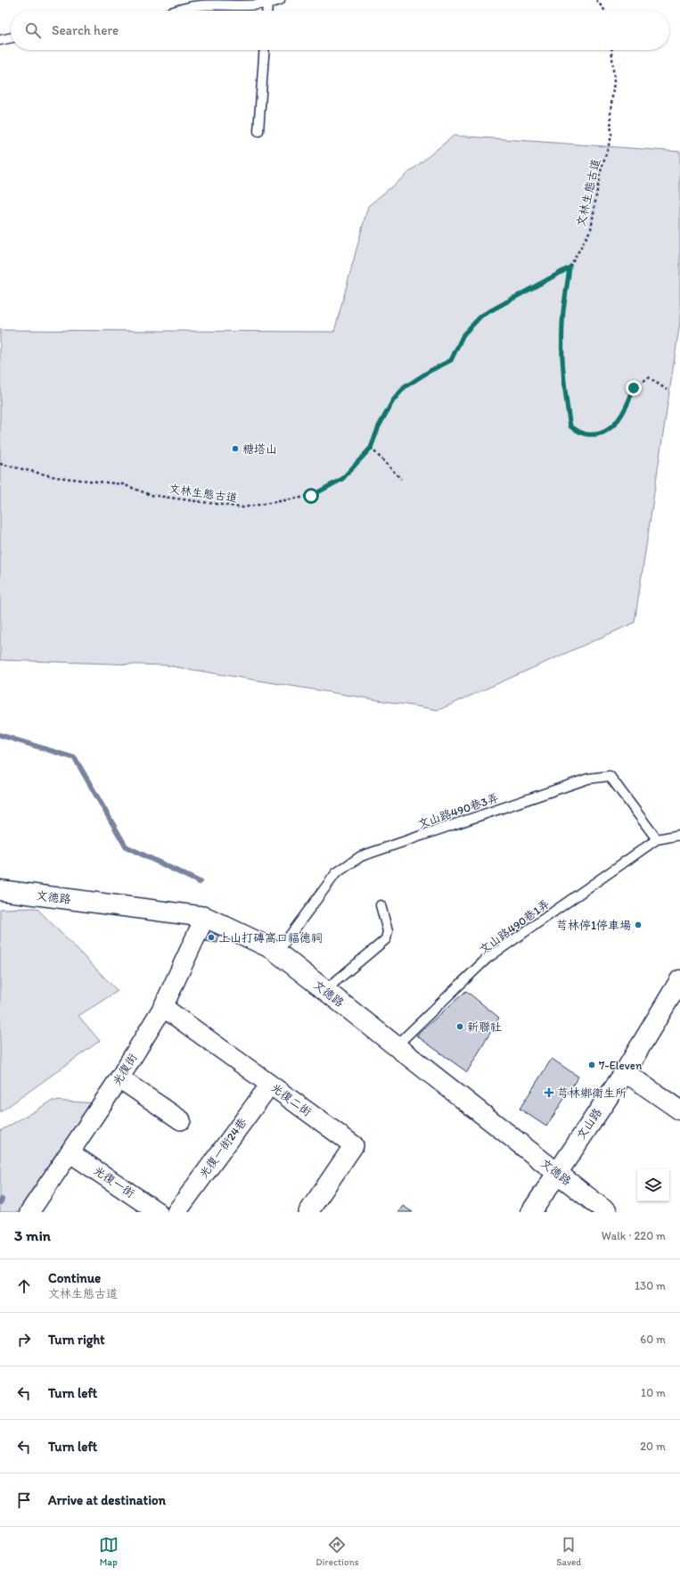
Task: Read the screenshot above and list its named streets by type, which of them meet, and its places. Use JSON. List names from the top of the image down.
{
  "streets": {
    "main road": ["文德路", "文山路"],
    "street": [
      "光復街",
      "光復二街",
      "光復一街24巷",
      "光復一街"
    ],
    "lane": ["文山路490巷3弄", "文山路490巷1弄"],
    "path": ["文林生態古道"]
  },
  "crossings": [
    ["文山路490巷3弄", "文德路"],
    ["文山路490巷3弄", "文山路490巷1弄"],
    ["文德路", "文山路490巷1弄"],
    ["文德路", "光復街"],
    ["文德路", "文山路"],
    ["光復街", "光復二街"],
    ["光復街", "光復一街"],
    ["光復二街", "光復一街24巷"]
  ],
  "places": {
    "other": [
      "糖塔山",
      "芎林停1停車場",
      "上山打磚窩口福德祠",
      "新聯社",
      "7-Eleven"
    ],
    "health": ["芎林鄉衛生所"]
  },
  "page": {
    "search": "Search here",
    "heading": ["3 min", "Walk · 220 m"],
    "list": [
      ["Continue", "文林生態古道", "130 m"],
      ["Turn right", "60 m"],
      ["Turn left", "10 m"],
      ["Turn left", "20 m"],
      "Arrive at destination"
    ],
    "nav": ["Map", "Directions", "Saved"]
  }
}
